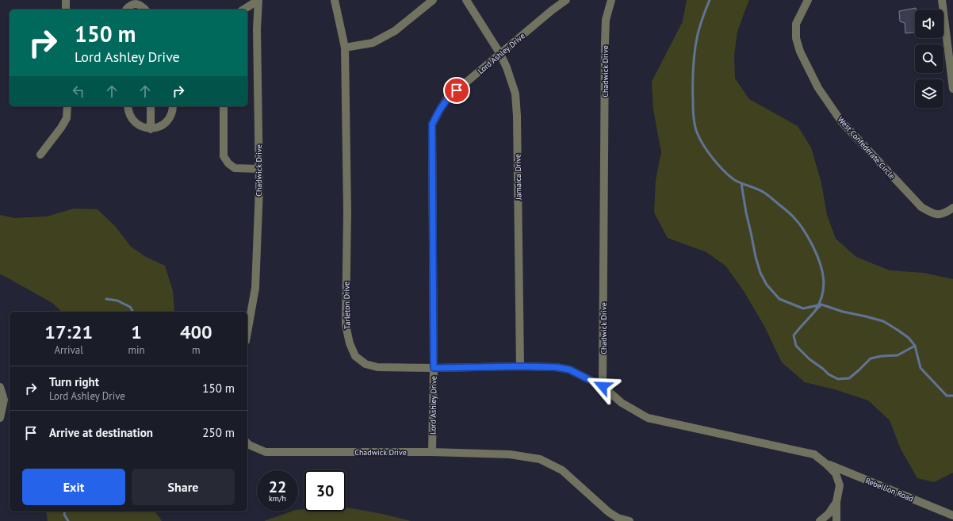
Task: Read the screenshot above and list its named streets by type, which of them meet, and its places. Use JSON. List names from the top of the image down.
{
  "streets": {
    "street": [
      "Lord Ashley Drive",
      "Chadwick Drive",
      "West Confederate Circle",
      "Jamaica Drive",
      "Tarleton Drive",
      "Rebellion Road"
    ]
  },
  "crossings": [
    ["Lord Ashley Drive", "Chadwick Drive"],
    ["Lord Ashley Drive", "Jamaica Drive"],
    ["Lord Ashley Drive", "Tarleton Drive"],
    ["Chadwick Drive", "Tarleton Drive"],
    ["Jamaica Drive", "Tarleton Drive"]
  ],
  "page": {
    "turn": ["150 m", "Lord Ashley Drive"],
    "eta": [
      "17:21",
      "Arrival",
      "1",
      "min",
      "400",
      "m"
    ],
    "list": [
      {
        "name": "Turn right",
        "note": "Lord Ashley Drive",
        "value": "150 m"
      },
      {
        "name": "Arrive at destination",
        "value": "250 m"
      }
    ],
    "buttons": ["Exit", "Share"],
    "speed": "22 km/h",
    "limit": "30"
  }
}
